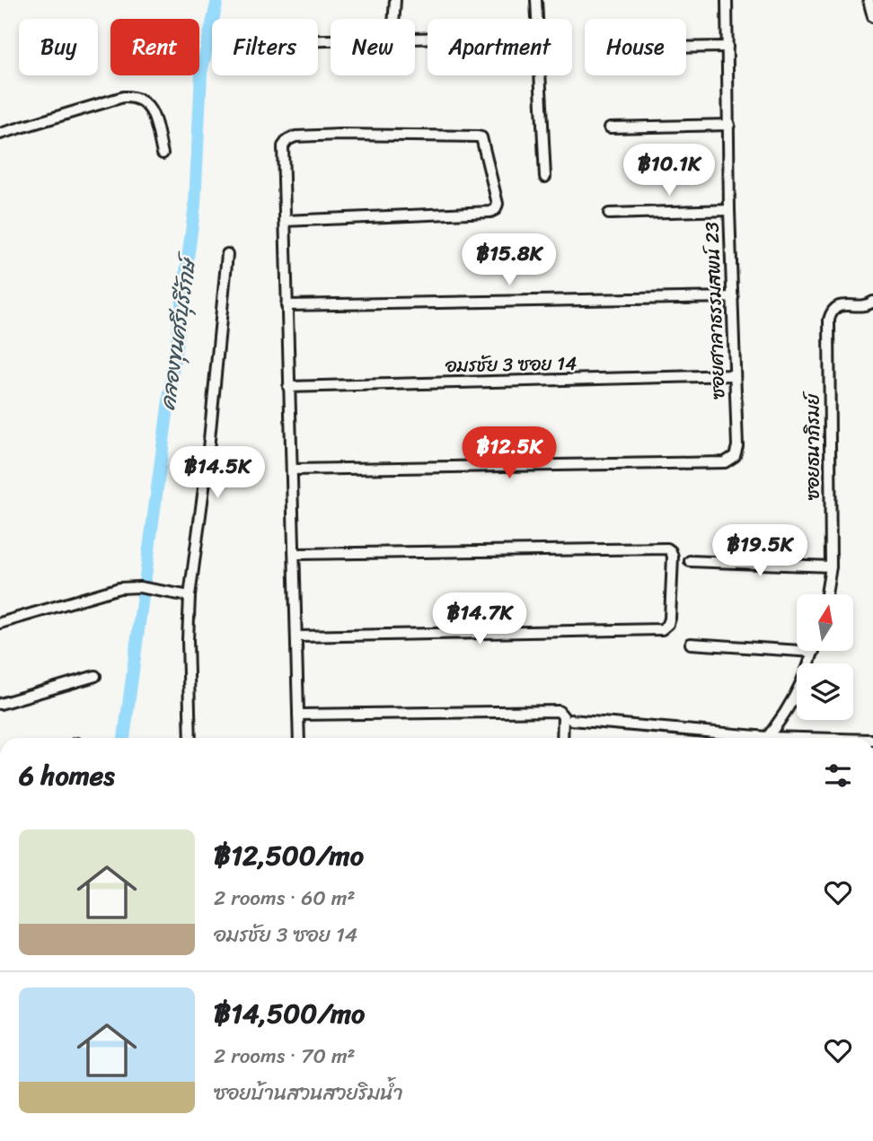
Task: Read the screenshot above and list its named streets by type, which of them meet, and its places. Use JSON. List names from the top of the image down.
{
  "streets": {
    "street": ["ซอยศาลาธรรมสพน์ 23", "อมรชัย 3 ซอย 14", "ซอยธนาภิรมย์"]
  },
  "crossings": [
    ["ซอยศาลาธรรมสพน์ 23", "อมรชัย 3 ซอย 14"]
  ],
  "water": ["คลองขุนศรีบุรีรักษ์"],
  "north": "top",
  "page": {
    "chip": [
      "Buy",
      "Rent",
      "Filters",
      "New",
      "Apartment",
      "House"
    ],
    "price": [
      "฿10.1K",
      "฿15.8K",
      "฿12.5K",
      "฿14.5K",
      "฿19.5K",
      "฿14.7K"
    ],
    "heading": "6 homes",
    "list": [
      {
        "name": "฿12,500/mo",
        "note": "2 rooms · 60 m² · อมรชัย 3 ซอย 14"
      },
      {
        "name": "฿14,500/mo",
        "note": "2 rooms · 70 m² · ซอยบ้านสวนสวยริมน้ำ"
      }
    ]
  }
}
